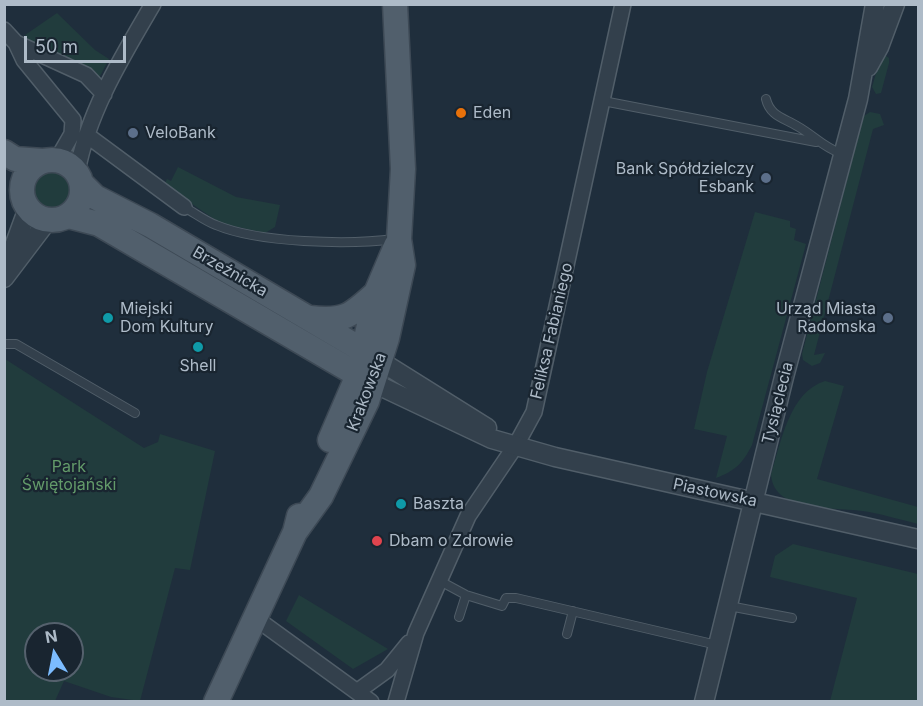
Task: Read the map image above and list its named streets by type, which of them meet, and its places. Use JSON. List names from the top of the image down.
{
  "streets": {
    "main road": ["Brzeźnicka", "Krakowska"],
    "street": ["Feliksa Fabianiego", "Tysiąclecia", "Piastowska"]
  },
  "crossings": [
    ["Brzeźnicka", "Krakowska"],
    ["Brzeźnicka", "Piastowska"],
    ["Feliksa Fabianiego", "Piastowska"],
    ["Krakowska", "Piastowska"],
    ["Tysiąclecia", "Piastowska"]
  ],
  "parks": ["Park Świętojański"],
  "places": [
    "Eden",
    "VeloBank",
    "Bank Spółdzielczy Esbank",
    "Miejski Dom Kultury",
    "Urząd Miasta Radomska",
    "Shell",
    "Baszta",
    "Dbam o Zdrowie"
  ],
  "scale_bar": "50 m",
  "north": "top"
}
